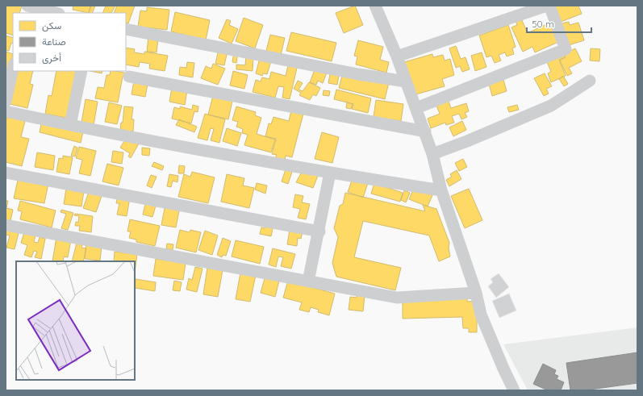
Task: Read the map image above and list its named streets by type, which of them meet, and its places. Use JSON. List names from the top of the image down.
{
  "legend": ["سكن", "صناعة", "أخرى"],
  "scale_bar": "50 m"
}
